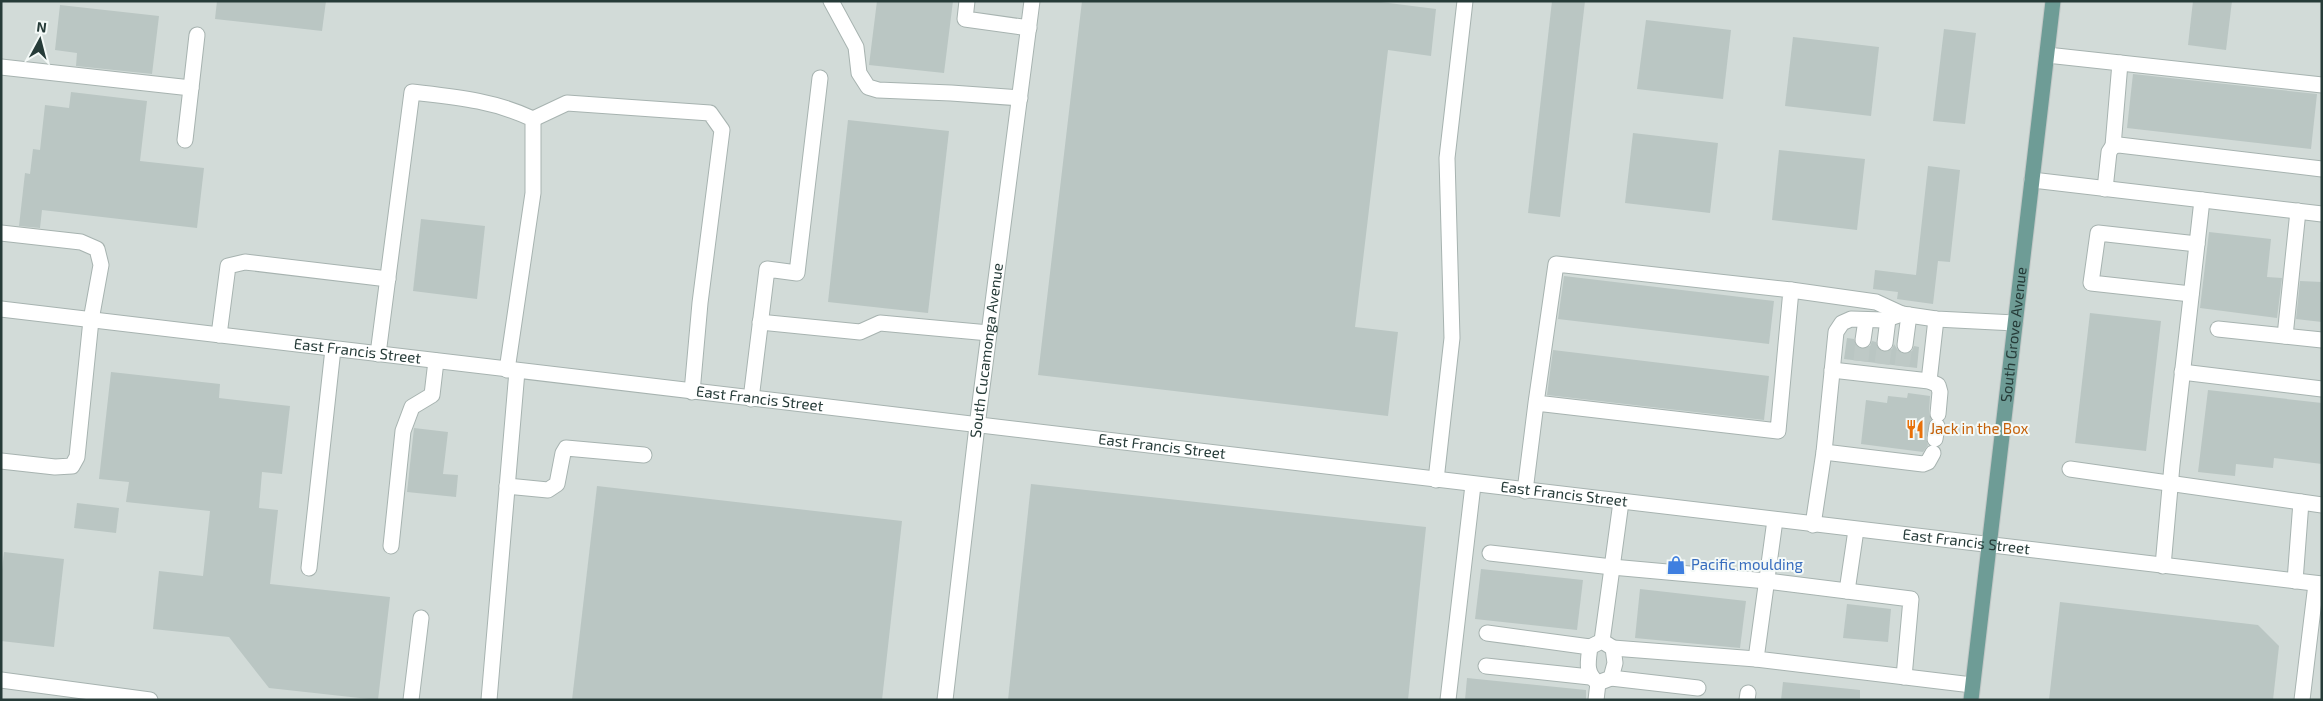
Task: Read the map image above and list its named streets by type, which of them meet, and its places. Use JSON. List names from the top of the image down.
{
  "streets": {
    "main road": ["South Grove Avenue"],
    "street": ["South Cucamonga Avenue", "East Francis Street"]
  },
  "crossings": [
    ["South Grove Avenue", "East Francis Street"],
    ["South Cucamonga Avenue", "East Francis Street"]
  ],
  "places": {
    "restaurant": ["Jack in the Box"],
    "shop": ["Pacific moulding"]
  },
  "north": "top"
}
